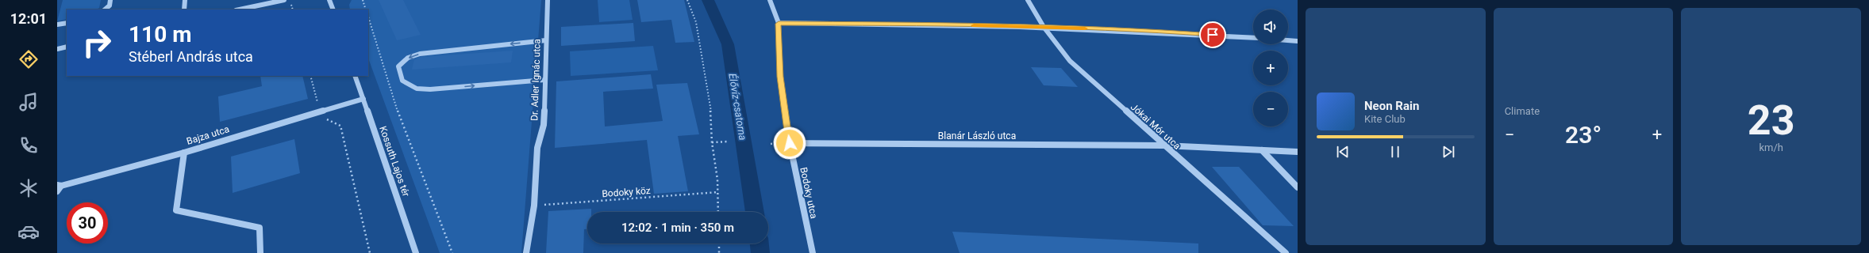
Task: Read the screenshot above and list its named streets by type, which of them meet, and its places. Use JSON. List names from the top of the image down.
{
  "streets": {
    "street": [
      "Dr. Adler Ignác utca",
      "Jókai Mór utca",
      "Bajza utca",
      "Blanár László utca",
      "Kossuth Lajos tér",
      "Bodoky utca"
    ],
    "path": ["Bodoky köz"]
  },
  "crossings": [
    ["Dr. Adler Ignác utca", "Bodoky köz"],
    ["Jókai Mór utca", "Blanár László utca"],
    ["Bajza utca", "Kossuth Lajos tér"],
    ["Blanár László utca", "Bodoky utca"]
  ],
  "water": ["Élővíz-csatorna"],
  "page": {
    "tabs": "12:01",
    "tile": [
      "Climate",
      ["23", "km/h"]
    ],
    "map_buttons": ["+", "−"],
    "turn": ["110 m", "Stéberl András utca"],
    "song": ["Neon Rain", "Kite Club"],
    "heat": ["−", "23°", "+"],
    "limit": "30",
    "trip": "12:02 · 1 min · 350 m"
  }
}
